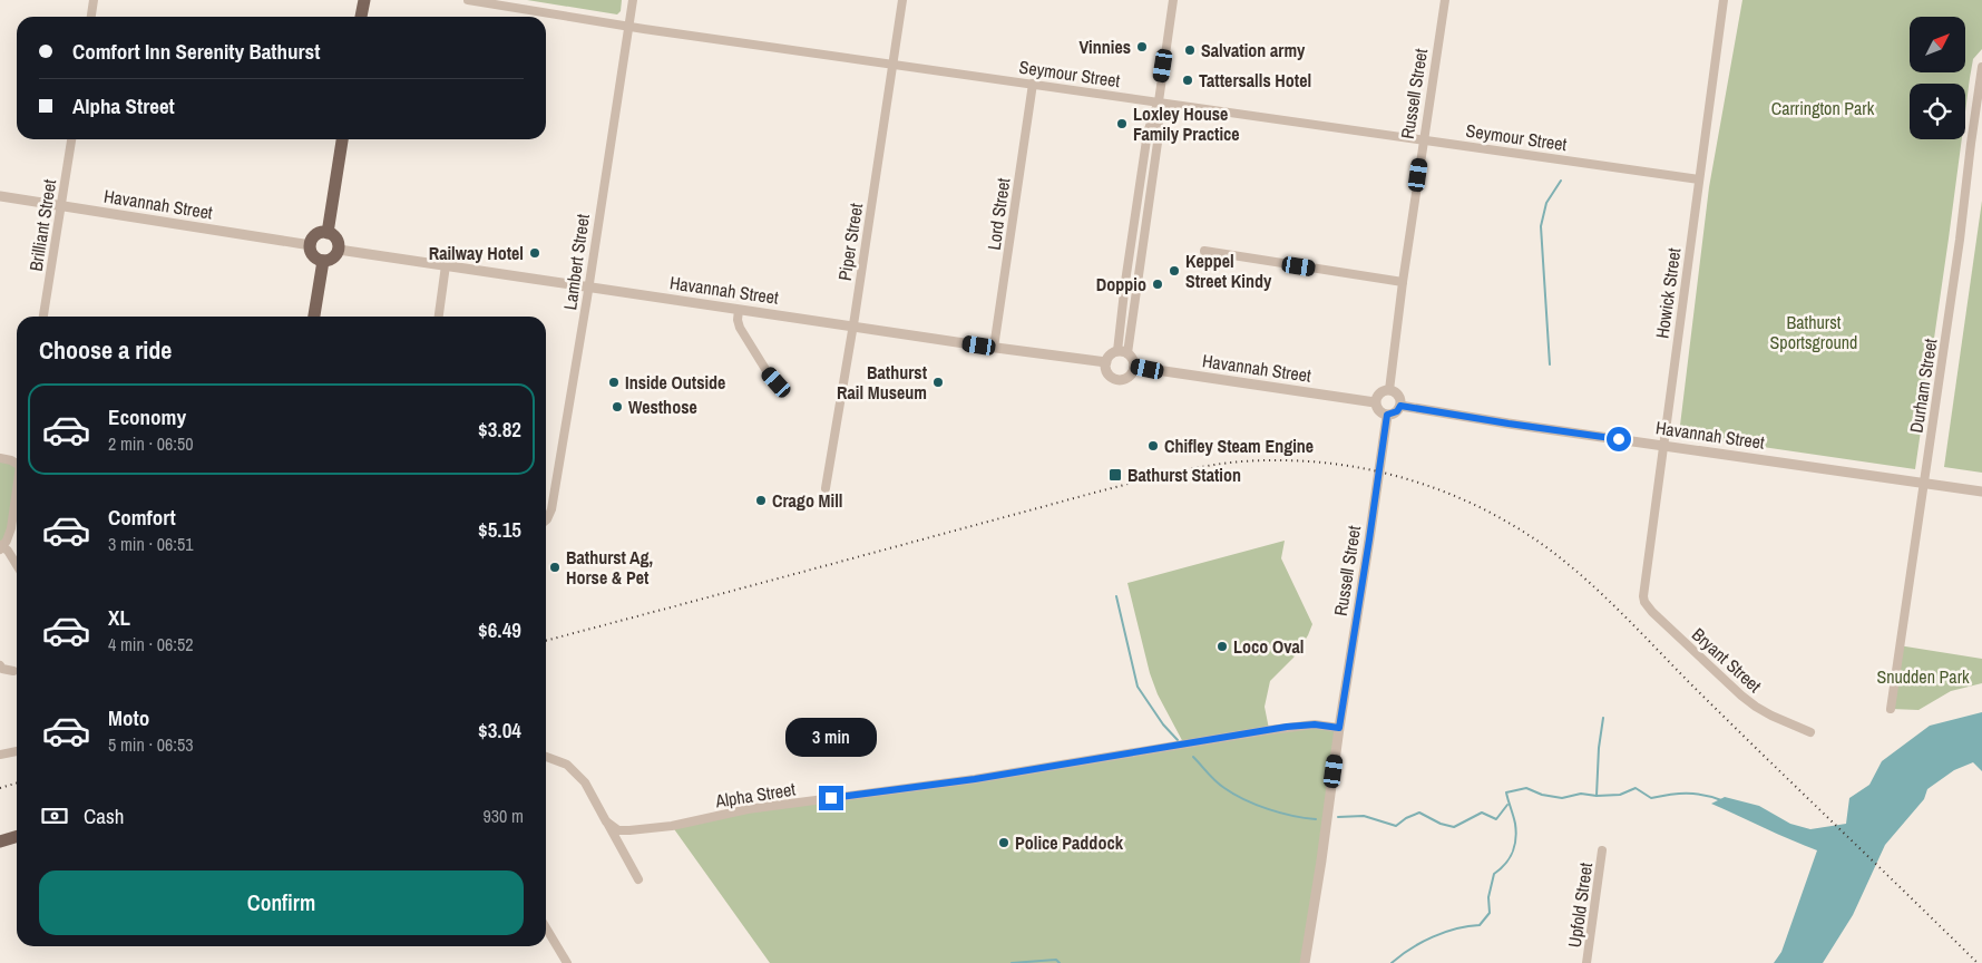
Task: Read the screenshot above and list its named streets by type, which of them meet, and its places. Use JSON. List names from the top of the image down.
{
  "streets": {
    "street": [
      "Seymour Street",
      "Russell Street",
      "Havannah Street",
      "Lord Street",
      "Brilliant Street",
      "Piper Street",
      "Lambert Street",
      "Howick Street",
      "Durham Street",
      "Bryant Street",
      "Alpha Street",
      "Upfold Street"
    ]
  },
  "crossings": [
    ["Seymour Street", "Russell Street"],
    ["Seymour Street", "Lord Street"],
    ["Seymour Street", "Piper Street"],
    ["Seymour Street", "Lambert Street"],
    ["Seymour Street", "Howick Street"],
    ["Russell Street", "Havannah Street"],
    ["Russell Street", "Alpha Street"],
    ["Havannah Street", "Lord Street"],
    ["Havannah Street", "Brilliant Street"],
    ["Havannah Street", "Piper Street"],
    ["Havannah Street", "Lambert Street"],
    ["Havannah Street", "Howick Street"],
    ["Havannah Street", "Durham Street"],
    ["Howick Street", "Bryant Street"]
  ],
  "parks": ["Carrington Park", "Bathurst Sportsground", "Snudden Park"],
  "places": {
    "other": [
      "Vinnies",
      "Salvation army",
      "Tattersalls Hotel",
      "Loxley House Family Practice",
      "Railway Hotel",
      "Keppel Street Kindy",
      "Doppio",
      "Inside Outside",
      "Bathurst Rail Museum",
      "Westhose",
      "Chifley Steam Engine",
      "Crago Mill",
      "Bathurst Ag, Horse & Pet",
      "Loco Oval",
      "Police Paddock"
    ],
    "transit": ["Bathurst Station"]
  },
  "north": "top right",
  "page": {
    "banner": ["Comfort Inn Serenity Bathurst", "Alpha Street"],
    "heading": "Choose a ride",
    "list": [
      {
        "name": "Economy",
        "note": "2 min · 06:50",
        "value": "$3.82"
      },
      {
        "name": "Comfort",
        "note": "3 min · 06:51",
        "value": "$5.15"
      },
      {
        "name": "XL",
        "note": "4 min · 06:52",
        "value": "$6.49"
      },
      {
        "name": "Moto",
        "note": "5 min · 06:53",
        "value": "$3.04"
      }
    ],
    "bubble": "3 min",
    "pay": ["Cash", "930 m"],
    "buttons": "Confirm"
  }
}
